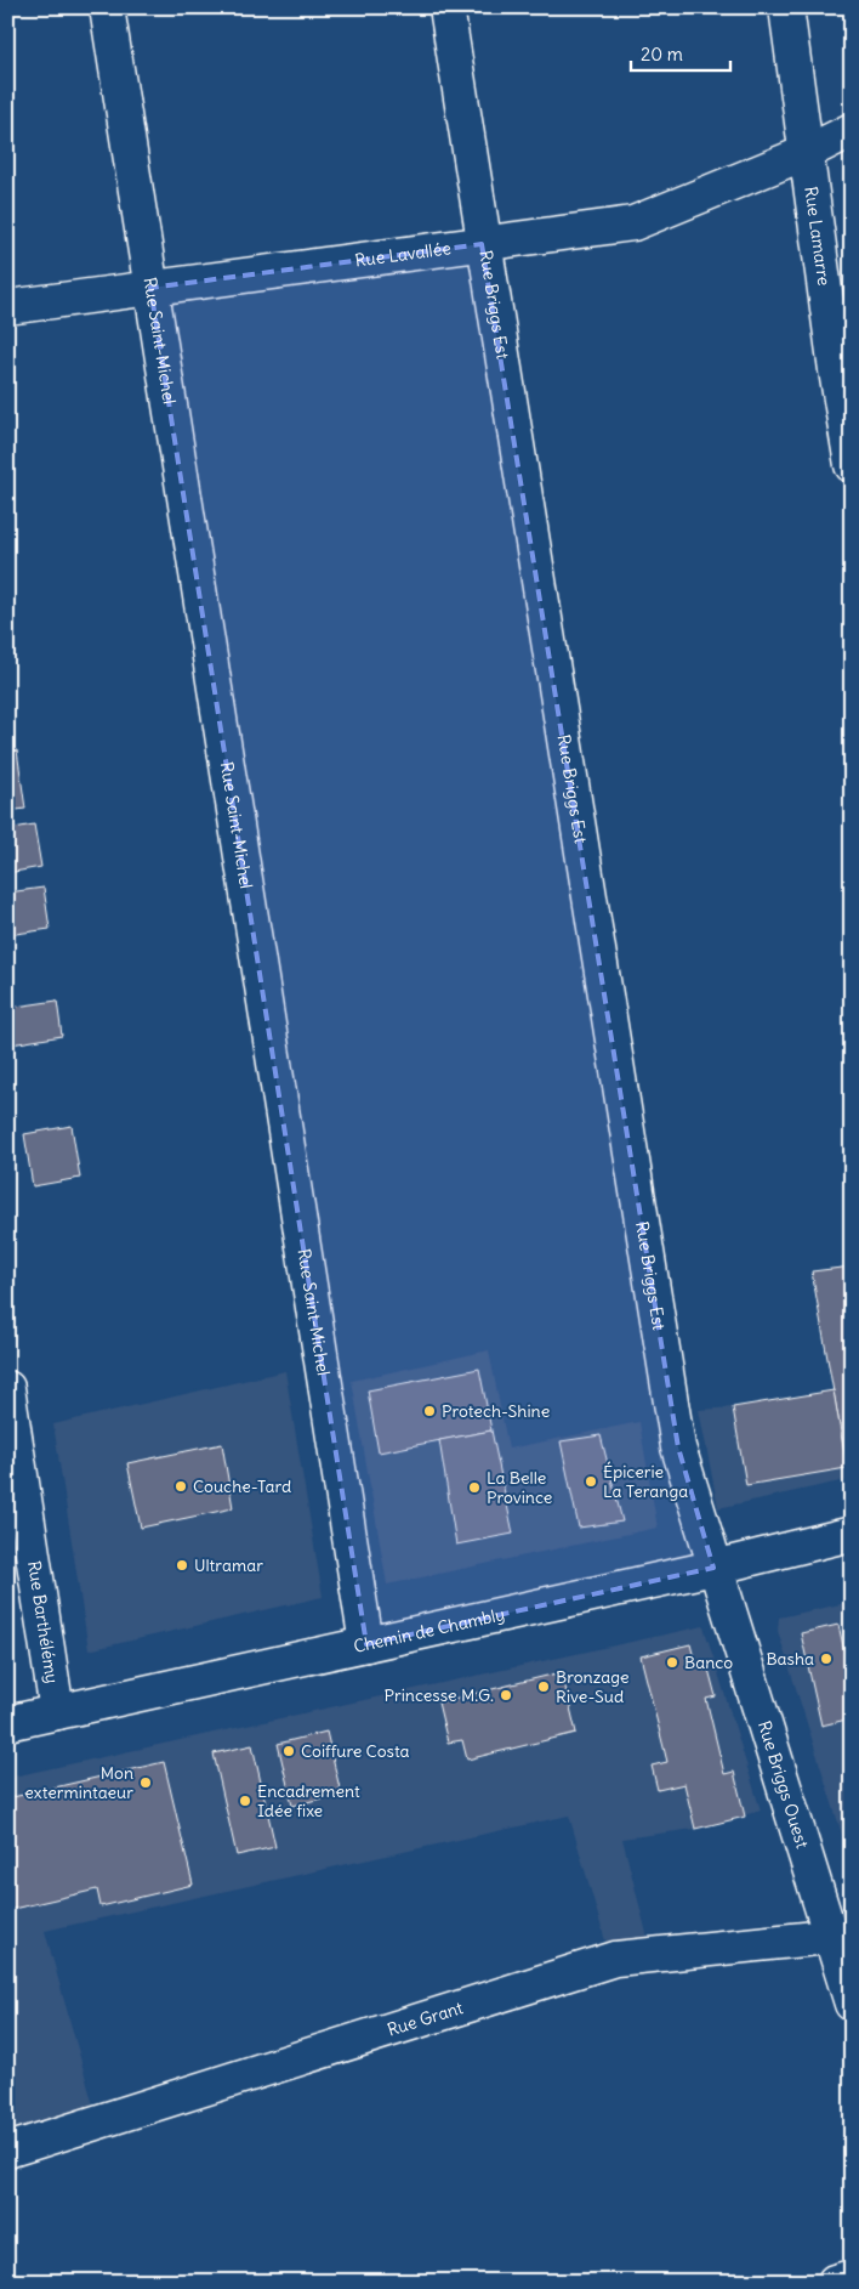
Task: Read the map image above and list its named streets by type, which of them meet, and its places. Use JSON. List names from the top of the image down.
{
  "streets": {
    "street": [
      "Rue Lamarre",
      "Rue Lavallée",
      "Rue Briggs Est",
      "Rue Saint-Michel",
      "Rue Barthélémy",
      "Chemin de Chambly",
      "Rue Briggs Ouest",
      "Rue Grant"
    ]
  },
  "crossings": [
    ["Rue Lamarre", "Rue Lavallée"],
    ["Rue Lavallée", "Rue Briggs Est"],
    ["Rue Lavallée", "Rue Saint-Michel"],
    ["Rue Briggs Est", "Chemin de Chambly"],
    ["Rue Briggs Est", "Rue Briggs Ouest"],
    ["Rue Saint-Michel", "Chemin de Chambly"],
    ["Rue Barthélémy", "Chemin de Chambly"],
    ["Chemin de Chambly", "Rue Briggs Ouest"],
    ["Rue Briggs Ouest", "Rue Grant"]
  ],
  "places": [
    "Protech-Shine",
    "Épicerie La Teranga",
    "Couche-Tard",
    "La Belle Province",
    "Ultramar",
    "Basha",
    "Banco",
    "Bronzage Rive-Sud",
    "Princesse M.G.",
    "Coiffure Costa",
    "Mon extermintaeur",
    "Encadrement Idée fixe"
  ],
  "scale_bar": "20 m"
}
